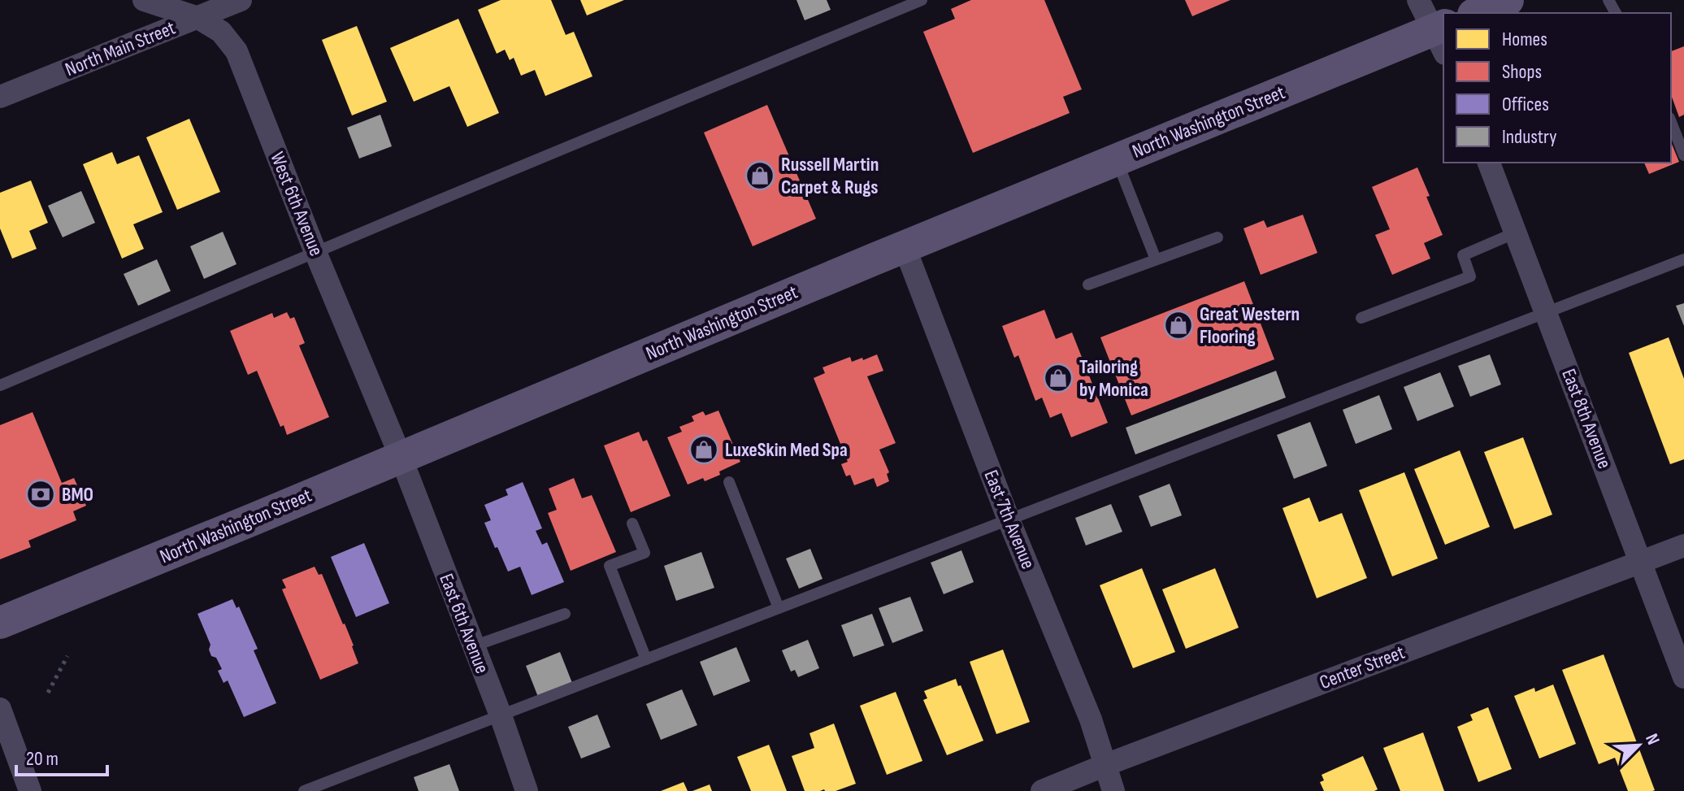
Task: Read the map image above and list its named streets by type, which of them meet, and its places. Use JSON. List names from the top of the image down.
{
  "streets": {
    "main road": ["North Washington Street"],
    "street": [
      "North Main Street",
      "West 6th Avenue",
      "East 8th Avenue",
      "East 7th Avenue",
      "East 6th Avenue",
      "Center Street"
    ]
  },
  "crossings": [
    ["North Main Street", "West 6th Avenue"],
    ["North Washington Street", "West 6th Avenue"],
    ["North Washington Street", "East 7th Avenue"],
    ["North Washington Street", "East 6th Avenue"],
    ["West 6th Avenue", "East 6th Avenue"],
    ["East 8th Avenue", "Center Street"],
    ["East 7th Avenue", "Center Street"]
  ],
  "places": {
    "shop": [
      "Russell Martin Carpet & Rugs",
      "Great Western Flooring",
      "Tailoring by Monica",
      "LuxeSkin Med Spa"
    ],
    "bank": ["BMO"]
  },
  "legend": [
    "Homes",
    "Shops",
    "Offices",
    "Industry"
  ],
  "scale_bar": "20 m",
  "north": "top right"
}
